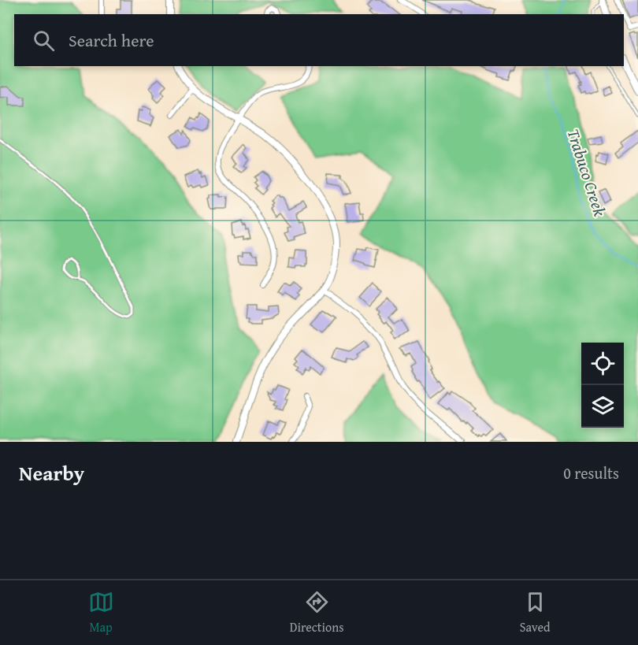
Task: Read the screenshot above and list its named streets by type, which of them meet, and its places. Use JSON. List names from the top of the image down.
{
  "water": ["Trabuco Creek"],
  "page": {
    "search": "Search here",
    "heading": ["Nearby", "0 results"],
    "nav": ["Map", "Directions", "Saved"]
  }
}
